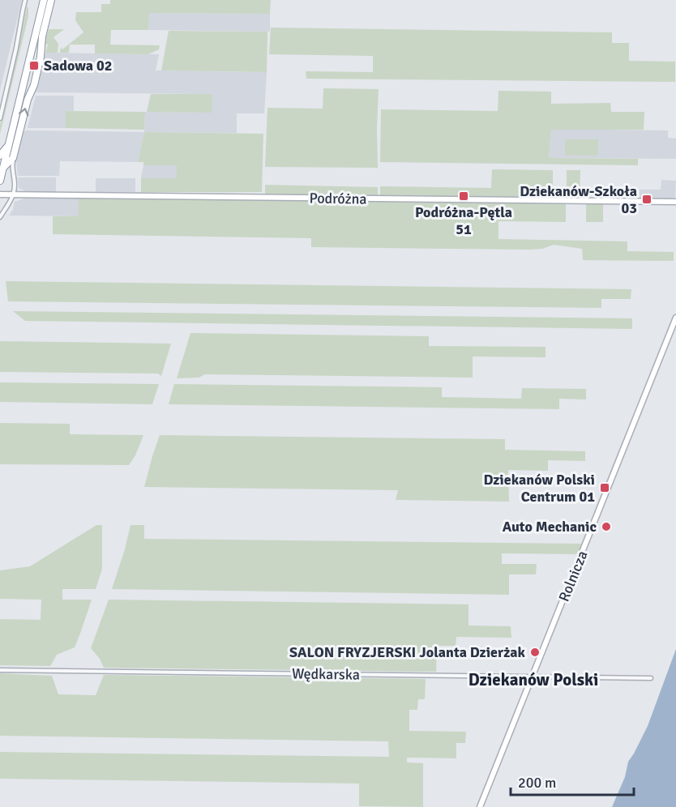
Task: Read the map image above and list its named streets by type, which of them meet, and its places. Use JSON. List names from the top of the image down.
{
  "streets": {
    "street": ["Podróżna", "Rolnicza", "Wędkarska"]
  },
  "crossings": [
    ["Rolnicza", "Wędkarska"]
  ],
  "districts": ["Dziekanów Polski"],
  "places": {
    "transit": [
      "Sadowa 02",
      "Podróżna-Pętla 51",
      "Dziekanów-Szkoła 03",
      "Dziekanów Polski Centrum 01"
    ],
    "other": ["Auto Mechanic", "SALON FRYZJERSKI Jolanta Dzierżak"]
  },
  "scale_bar": "200 m"
}
